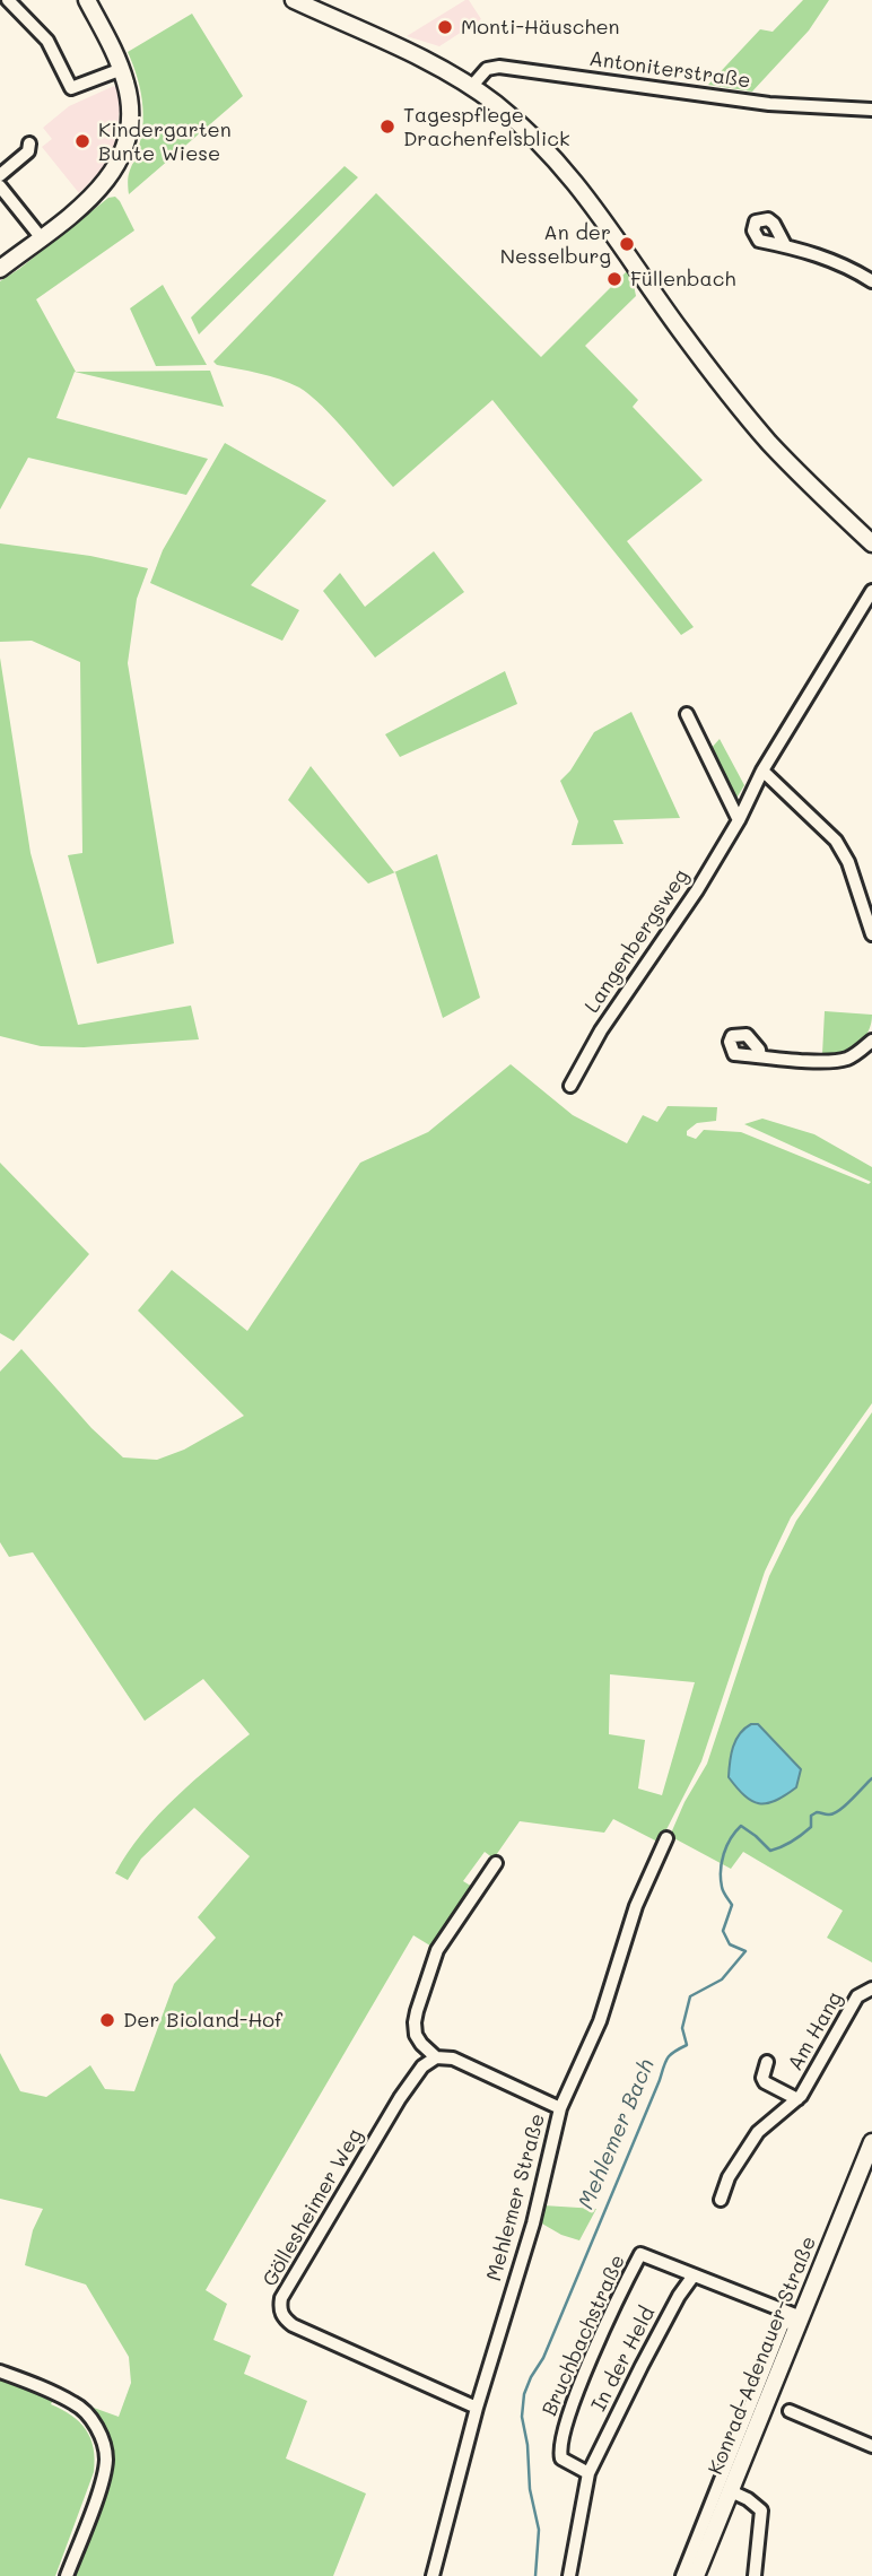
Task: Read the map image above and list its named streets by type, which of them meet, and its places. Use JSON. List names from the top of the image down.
{
  "streets": {
    "street": [
      "Antoniterstraße",
      "Langenbergsweg",
      "Am Hang",
      "Mehlemer Straße",
      "Göllesheimer Weg",
      "Bruchbachstraße",
      "Konrad-Adenauer-Straße",
      "In der Held"
    ]
  },
  "crossings": [
    ["Mehlemer Straße", "Göllesheimer Weg"],
    ["Bruchbachstraße", "In der Held"]
  ],
  "water": ["Mehlemer Bach"],
  "places": [
    "Monti-Häuschen",
    "Tagespflege Drachenfelsblick",
    "Kindergarten Bunte Wiese",
    "An der Nesselburg",
    "Füllenbach",
    "Der Bioland-Hof"
  ]
}
